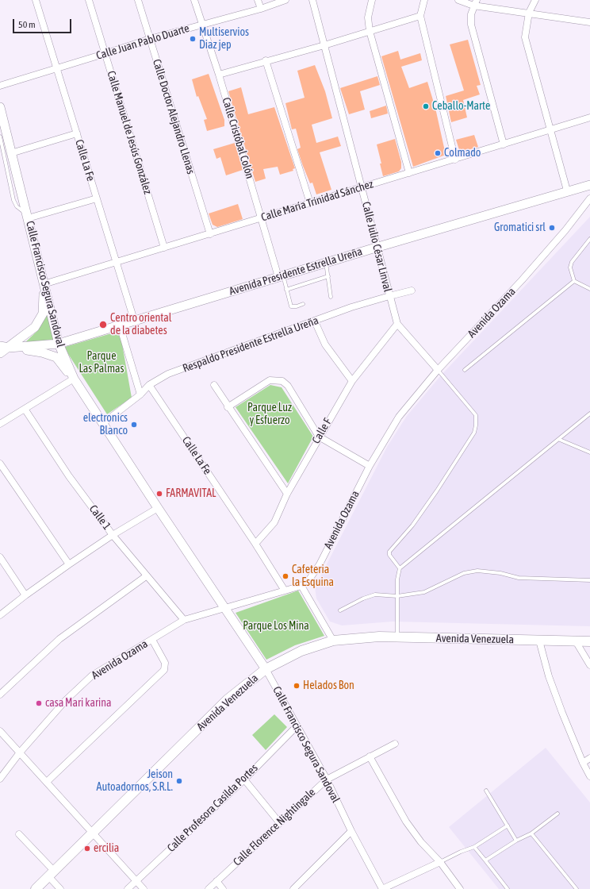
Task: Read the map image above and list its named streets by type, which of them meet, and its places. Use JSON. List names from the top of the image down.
{
  "streets": {
    "main road": ["Avenida Presidente Estrella Ureña", "Calle Francisco Segura Sandoval", "Avenida Venezuela"],
    "street": [
      "Calle Juan Pablo Duarte",
      "Calle Doctor Alejandro Llenas",
      "Calle Manuel de Jesús González",
      "Calle Cristóbal Colón",
      "Calle La Fe",
      "Calle María Trinidad Sánchez",
      "Calle Julio César Linval",
      "Avenida Ozama",
      "Respaldo Presidente Estrella Ureña",
      "Calle F",
      "Calle 1",
      "Calle Profesora Casilda Portes",
      "Calle Florence Nightingale"
    ]
  },
  "crossings": [
    ["Calle Juan Pablo Duarte", "Calle Doctor Alejandro Llenas"],
    ["Calle Juan Pablo Duarte", "Calle Manuel de Jesús González"],
    ["Calle Juan Pablo Duarte", "Calle Cristóbal Colón"],
    ["Calle Juan Pablo Duarte", "Calle La Fe"],
    ["Calle Doctor Alejandro Llenas", "Calle María Trinidad Sánchez"],
    ["Calle Manuel de Jesús González", "Calle María Trinidad Sánchez"],
    ["Calle Cristóbal Colón", "Calle María Trinidad Sánchez"],
    ["Calle Cristóbal Colón", "Avenida Presidente Estrella Ureña"],
    ["Calle La Fe", "Calle María Trinidad Sánchez"],
    ["Calle La Fe", "Avenida Presidente Estrella Ureña"],
    ["Calle La Fe", "Avenida Ozama"],
    ["Calle La Fe", "Respaldo Presidente Estrella Ureña"],
    ["Calle La Fe", "Calle F"],
    ["Calle María Trinidad Sánchez", "Calle Julio César Linval"],
    ["Calle María Trinidad Sánchez", "Calle Francisco Segura Sandoval"],
    ["Calle Julio César Linval", "Avenida Presidente Estrella Ureña"],
    ["Calle Julio César Linval", "Avenida Ozama"],
    ["Calle Julio César Linval", "Respaldo Presidente Estrella Ureña"],
    ["Calle Julio César Linval", "Calle F"],
    ["Avenida Presidente Estrella Ureña", "Calle Francisco Segura Sandoval"],
    ["Calle Francisco Segura Sandoval", "Avenida Ozama"],
    ["Calle Francisco Segura Sandoval", "Respaldo Presidente Estrella Ureña"],
    ["Calle Francisco Segura Sandoval", "Avenida Venezuela"],
    ["Calle Francisco Segura Sandoval", "Calle Profesora Casilda Portes"],
    ["Calle Francisco Segura Sandoval", "Calle Florence Nightingale"],
    ["Avenida Ozama", "Calle 1"]
  ],
  "parks": ["Parque Las Palmas", "Parque Luz y Esfuerzo", "Parque Los Mina"],
  "places": [
    "Multiservios Diaz jep",
    "Ceballo-Marte",
    "Colmado",
    "Gromatici srl",
    "Centro oriental de la diabetes",
    "electronics Blanco",
    "FARMAVITAL",
    "Cafeteria la Esquina",
    "Helados Bon",
    "casa Mari karina",
    "Jeison Autoadornos, S.R.L.",
    "ercilia"
  ],
  "scale_bar": "50 m"
}
